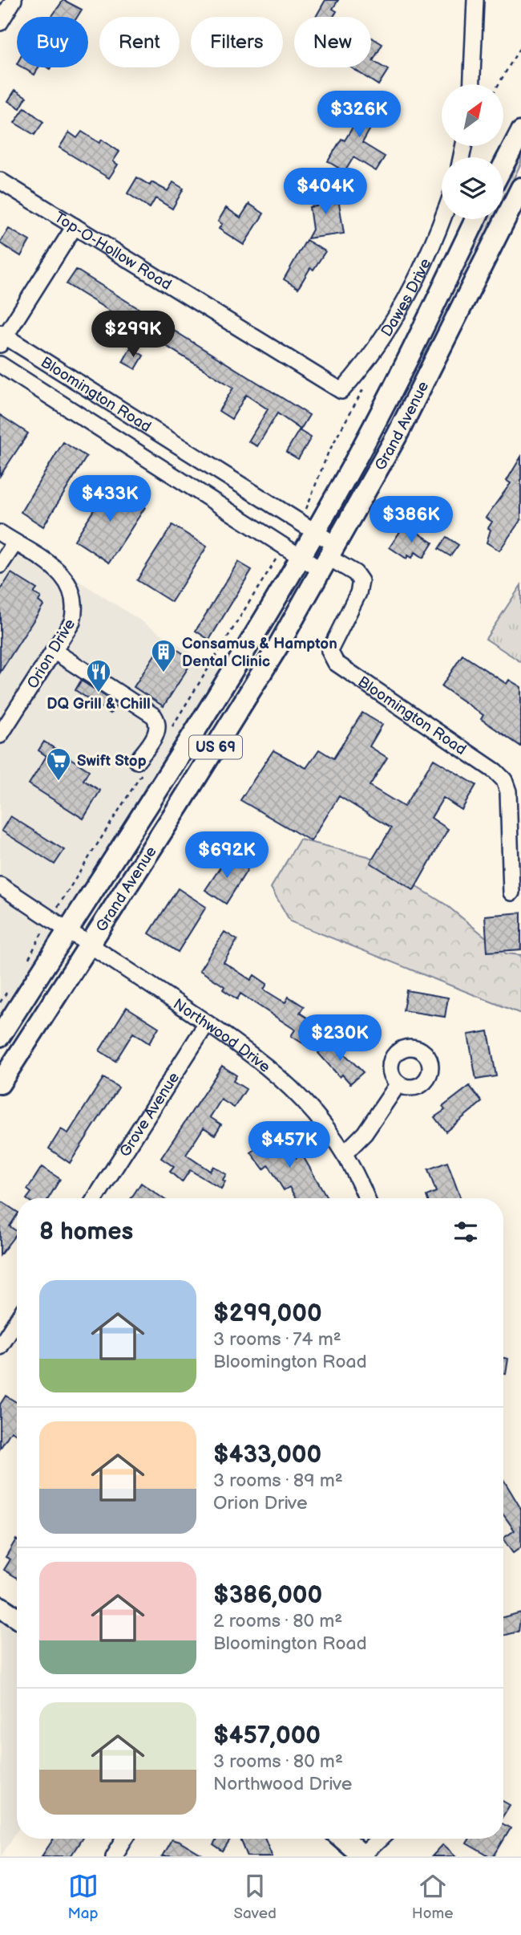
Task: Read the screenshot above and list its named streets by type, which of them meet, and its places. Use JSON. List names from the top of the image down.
{
  "streets": {
    "main road": ["Grand Avenue", "US 69"],
    "street": [
      "Top-O-Hollow Road",
      "Dawes Drive",
      "Bloomington Road",
      "Orion Drive",
      "Northwood Drive",
      "Grove Avenue"
    ]
  },
  "crossings": [
    ["Top-O-Hollow Road", "Dawes Drive"],
    ["Bloomington Road", "Grand Avenue"],
    ["Grand Avenue", "Northwood Drive"],
    ["Northwood Drive", "Grove Avenue"]
  ],
  "places": {
    "building": ["Consamus & Hampton Dental Clinic"],
    "restaurant": ["DQ Grill & Chill"],
    "supermarket": ["Swift Stop"]
  },
  "north": "top right",
  "page": {
    "chip": [
      "Buy",
      "Rent",
      "Filters",
      "New"
    ],
    "price": [
      "$326K",
      "$404K",
      "$299K",
      "$433K",
      "$386K",
      "$692K",
      "$230K",
      "$457K"
    ],
    "heading": "8 homes",
    "list": [
      {
        "name": "$299,000",
        "note": "3 rooms · 74 m² · Bloomington Road"
      },
      {
        "name": "$433,000",
        "note": "3 rooms · 89 m² · Orion Drive"
      },
      {
        "name": "$386,000",
        "note": "2 rooms · 80 m² · Bloomington Road"
      },
      {
        "name": "$457,000",
        "note": "3 rooms · 80 m² · Northwood Drive"
      }
    ],
    "tabs": ["Map", "Saved", "Home"]
  }
}
